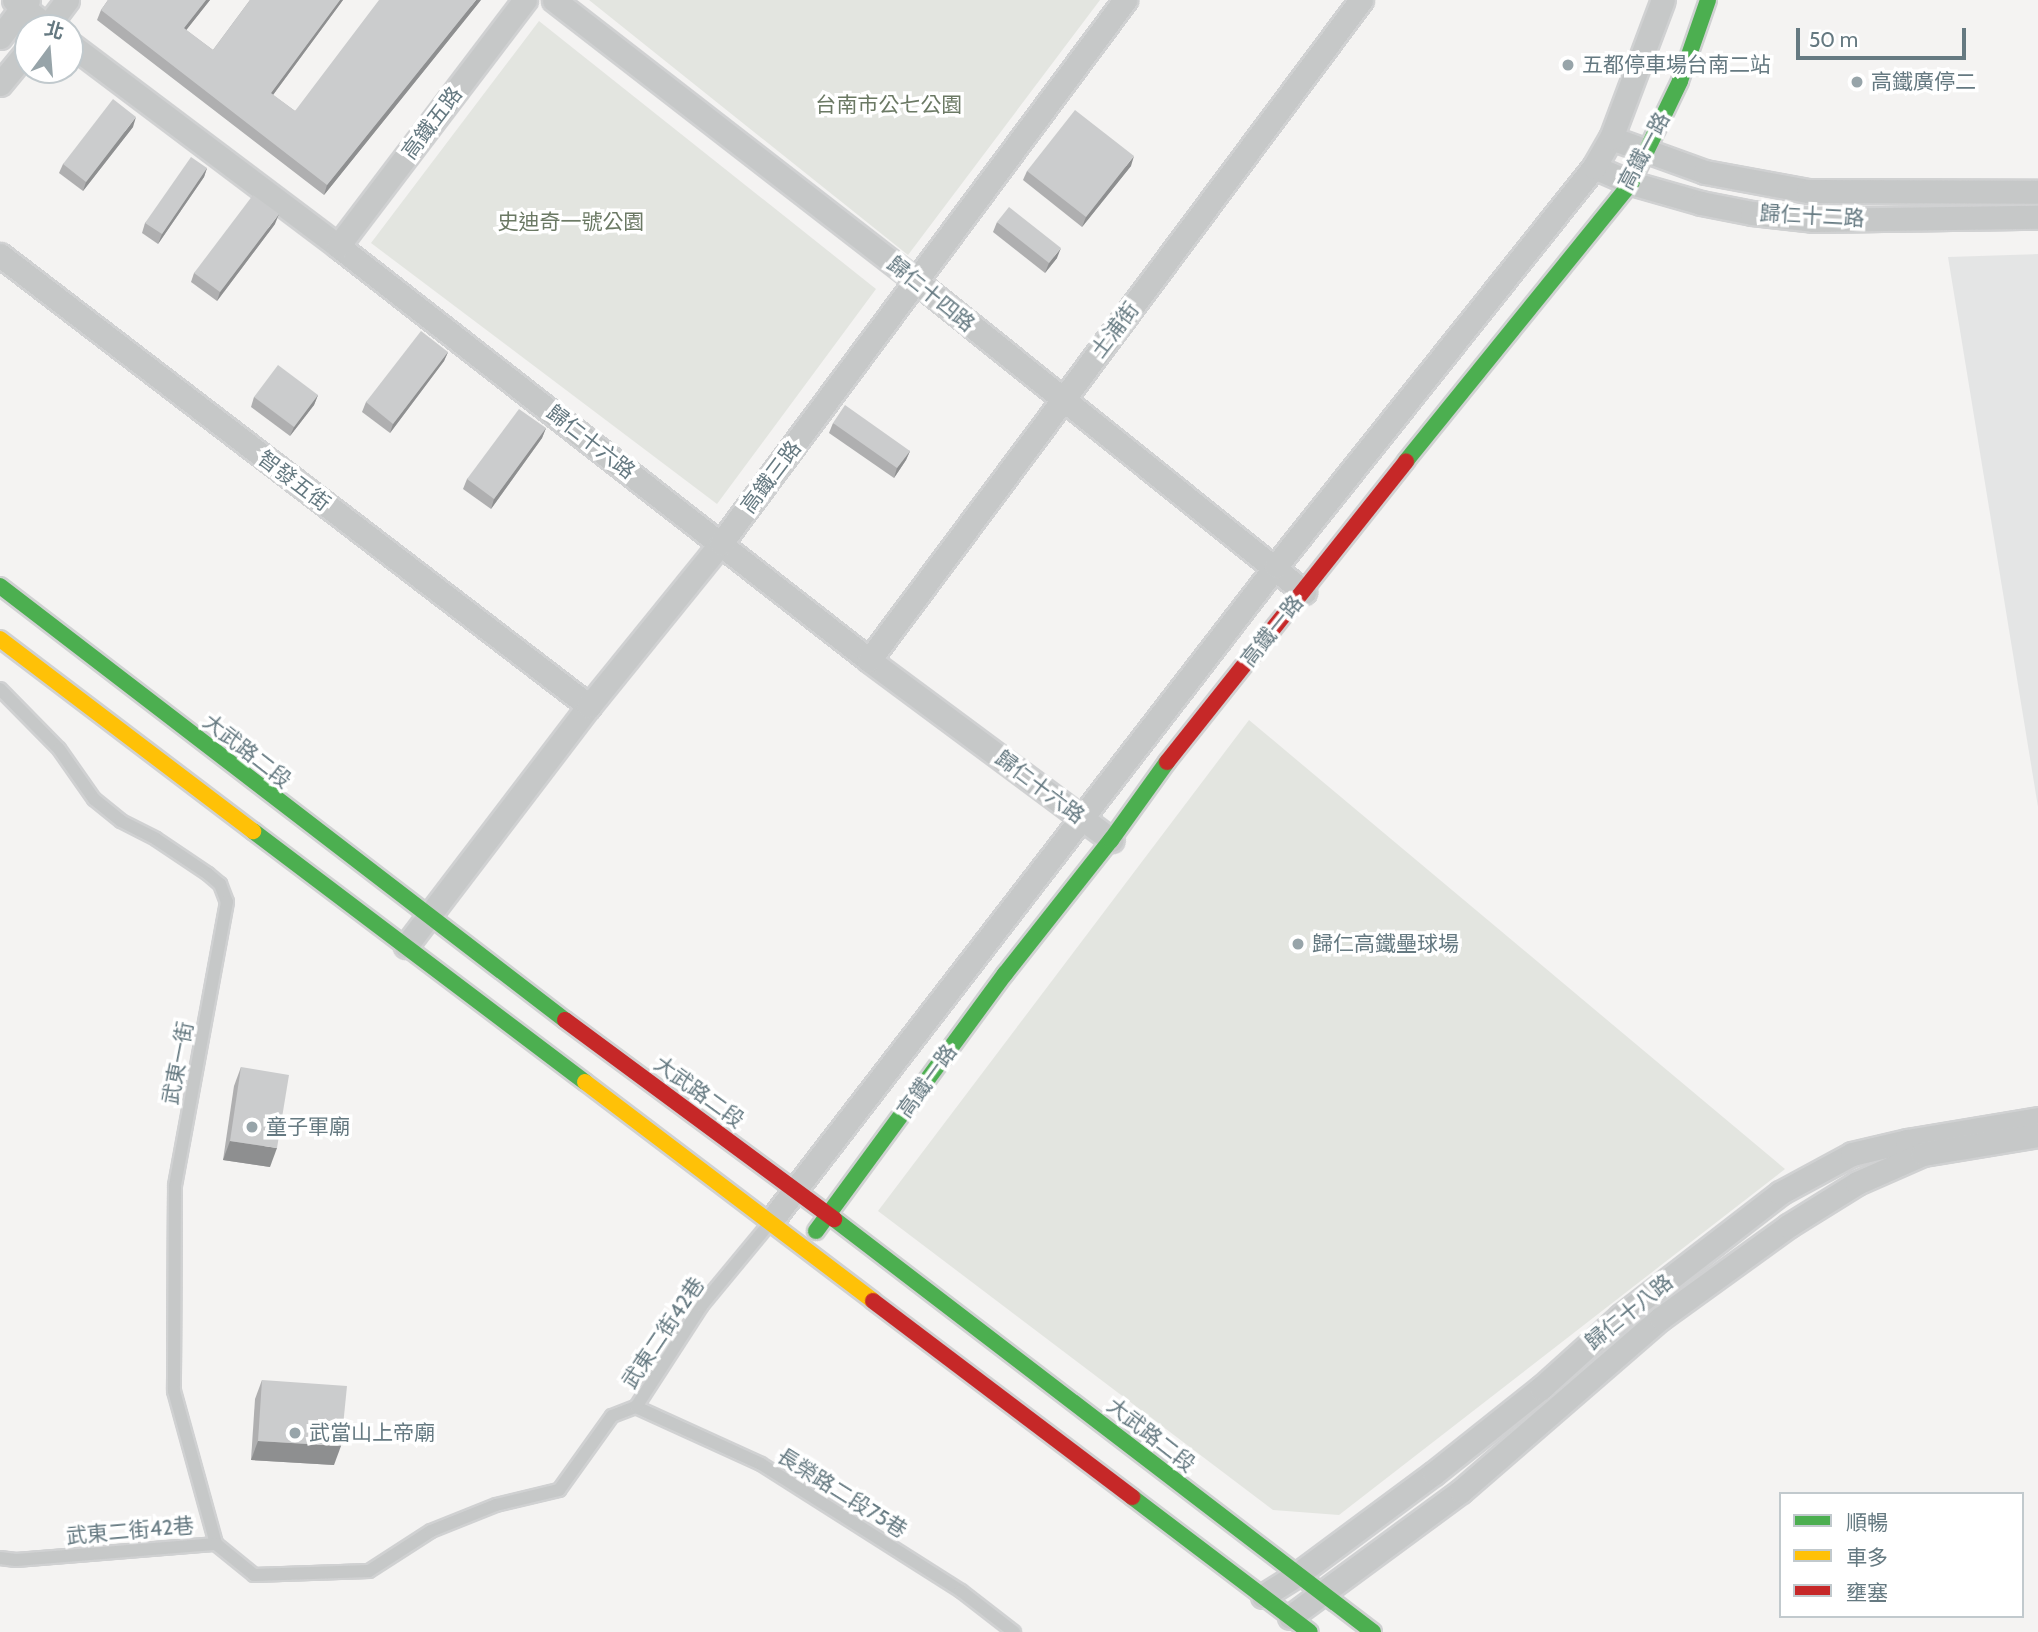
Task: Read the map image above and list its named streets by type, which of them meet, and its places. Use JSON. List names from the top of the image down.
{
  "streets": {
    "street": [
      "高鐵五路",
      "高鐵一路",
      "歸仁十二路",
      "歸仁十四路",
      "土浦街",
      "歸仁十六路",
      "高鐵三路",
      "智發五街",
      "大武路二段",
      "歸仁十八路"
    ],
    "lane": ["武東一街", "武東二街42巷", "長榮路二段75巷"]
  },
  "crossings": [
    ["高鐵五路", "歸仁十六路"],
    ["高鐵一路", "歸仁十二路"],
    ["高鐵一路", "歸仁十四路"],
    ["高鐵一路", "歸仁十六路"],
    ["高鐵一路", "大武路二段"],
    ["高鐵一路", "武東二街42巷"],
    ["歸仁十四路", "土浦街"],
    ["歸仁十四路", "高鐵三路"],
    ["土浦街", "歸仁十六路"],
    ["歸仁十六路", "高鐵三路"],
    ["高鐵三路", "智發五街"],
    ["高鐵三路", "大武路二段"],
    ["大武路二段", "歸仁十八路"],
    ["武東一街", "武東二街42巷"],
    ["武東二街42巷", "長榮路二段75巷"]
  ],
  "parks": ["台南市公七公園", "史迪奇一號公園"],
  "places": [
    "五都停車場台南二站",
    "高鐵廣停二",
    "歸仁高鐵壘球場",
    "童子軍廟",
    "武當山上帝廟"
  ],
  "legend": ["順暢", "車多", "壅塞"],
  "scale_bar": "50 m",
  "north": "top"
}
